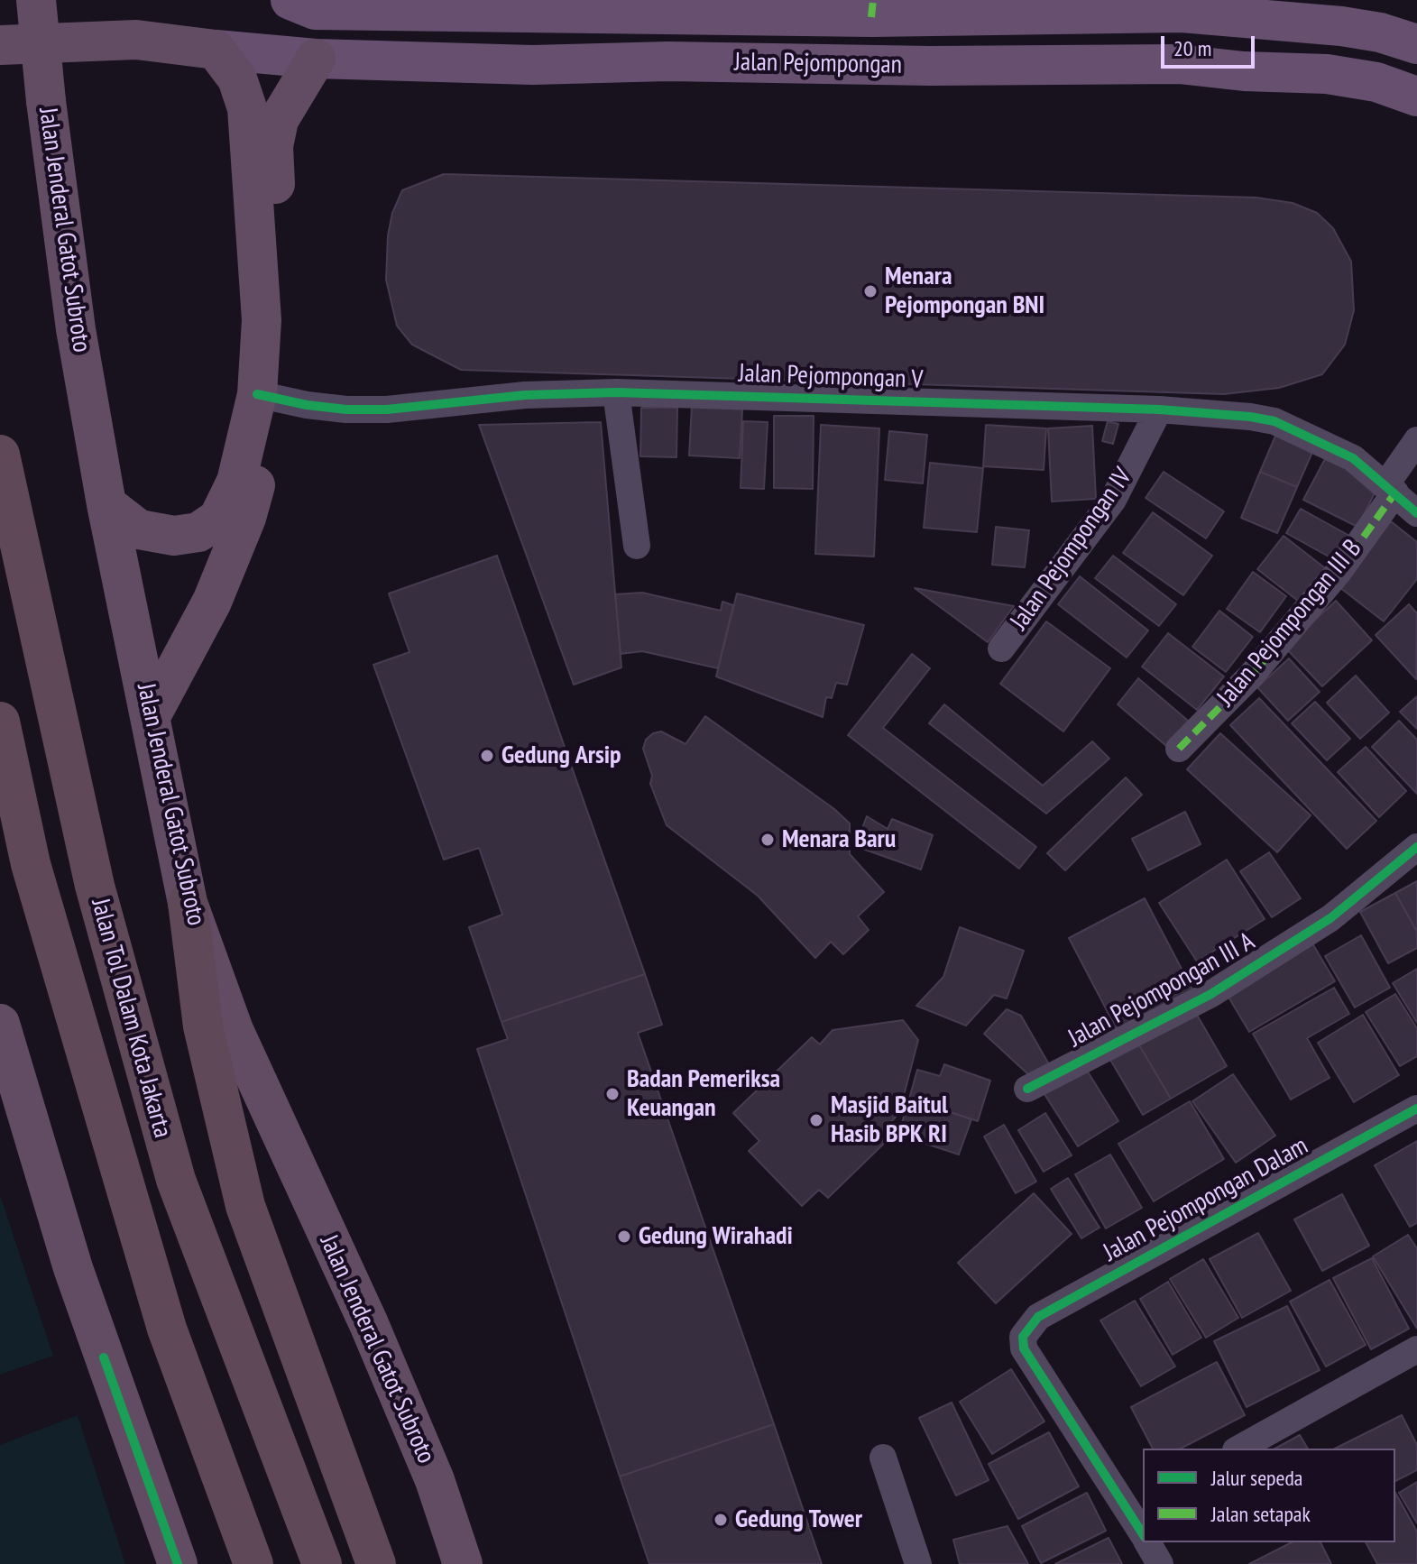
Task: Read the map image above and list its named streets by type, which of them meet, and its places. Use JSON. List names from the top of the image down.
{
  "streets": {
    "highway": ["Jalan Jenderal Gatot Subroto", "Jalan Tol Dalam Kota Jakarta"],
    "main road": ["Jalan Pejompongan"],
    "street": [
      "Jalan Pejompongan V",
      "Jalan Pejompongan IV",
      "Jalan Pejompongan III B",
      "Jalan Pejompongan III A",
      "Jalan Pejompongan Dalam"
    ]
  },
  "crossings": [
    ["Jalan Pejompongan V", "Jalan Pejompongan IV"],
    ["Jalan Pejompongan V", "Jalan Pejompongan III B"]
  ],
  "places": [
    "Menara Pejompongan BNI",
    "Gedung Arsip",
    "Menara Baru",
    "Badan Pemeriksa Keuangan",
    "Masjid Baitul Hasib BPK RI",
    "Gedung Wirahadi",
    "Gedung Tower"
  ],
  "legend": ["Jalur sepeda", "Jalan setapak"],
  "scale_bar": "20 m"
}
